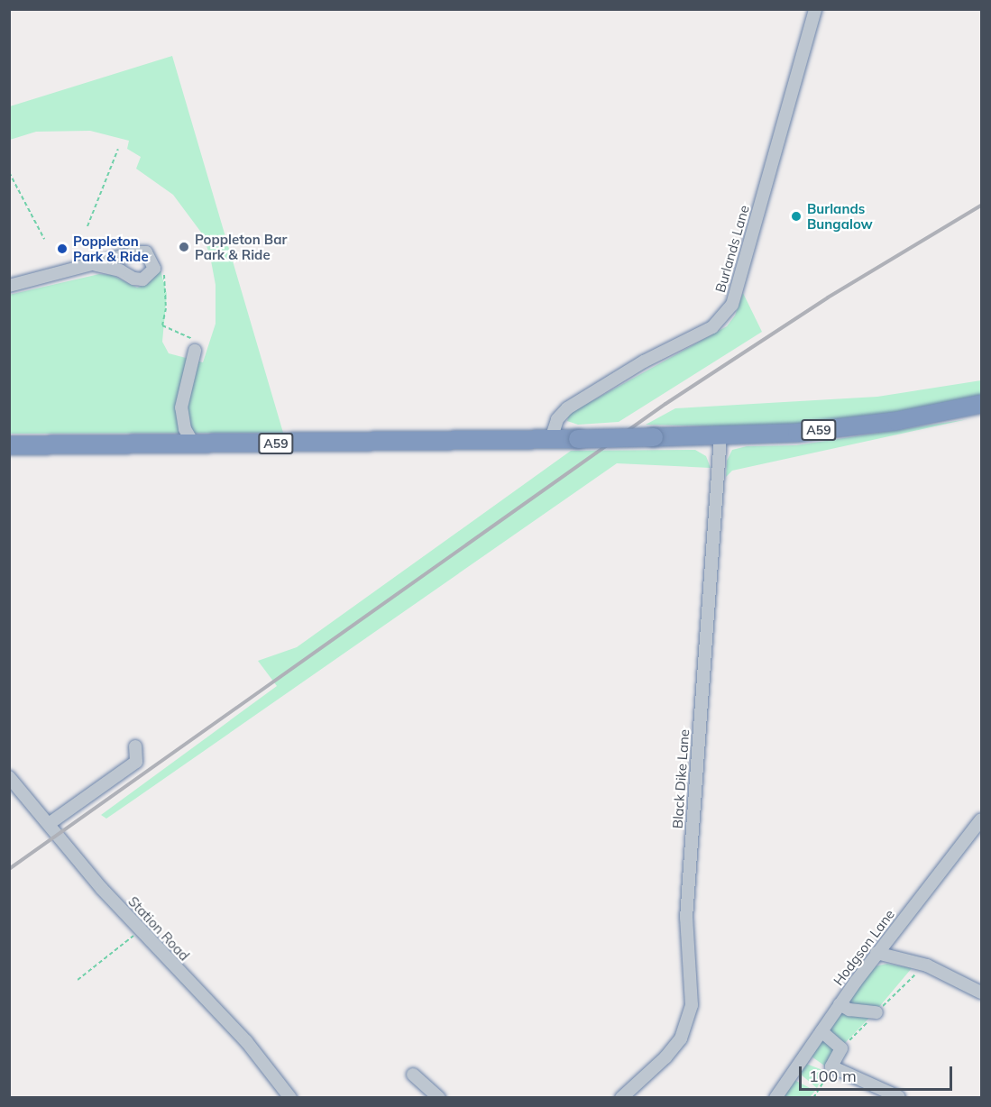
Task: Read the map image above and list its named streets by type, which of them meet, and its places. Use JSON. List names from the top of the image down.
{
  "streets": {
    "highway": ["A59"],
    "street": [
      "Burlands Lane",
      "Black Dike Lane",
      "Station Road",
      "Hodgson Lane"
    ]
  },
  "crossings": [
    ["Burlands Lane", "A59"],
    ["A59", "Black Dike Lane"]
  ],
  "places": ["Burlands Bungalow", "Poppleton Bar Park & Ride", "Poppleton Park & Ride"],
  "scale_bar": "100 m"
}
